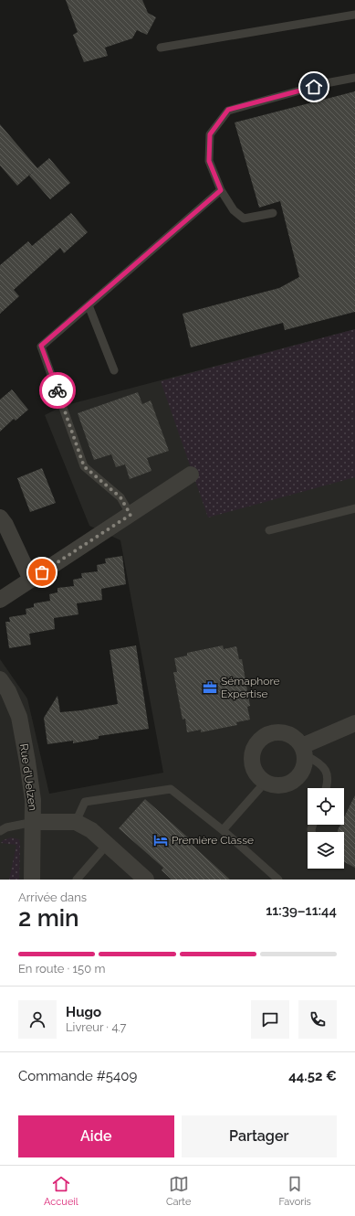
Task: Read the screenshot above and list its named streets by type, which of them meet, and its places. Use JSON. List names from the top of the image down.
{
  "streets": {
    "street": ["Rue d'Uelzen"]
  },
  "places": {
    "office": ["Sémaphore Expertise"],
    "hotel": ["Première Classe"]
  },
  "page": {
    "heading": ["2 min", "Arrivée dans", "11:39–11:44"],
    "panel": [
      "Hugo",
      "Livreur · 4.7",
      "Commande #5409",
      "44.52 €"
    ],
    "bar": "En route · 150 m",
    "buttons": ["Aide", "Partager"],
    "tabs": ["Accueil", "Carte", "Favoris"]
  }
}
